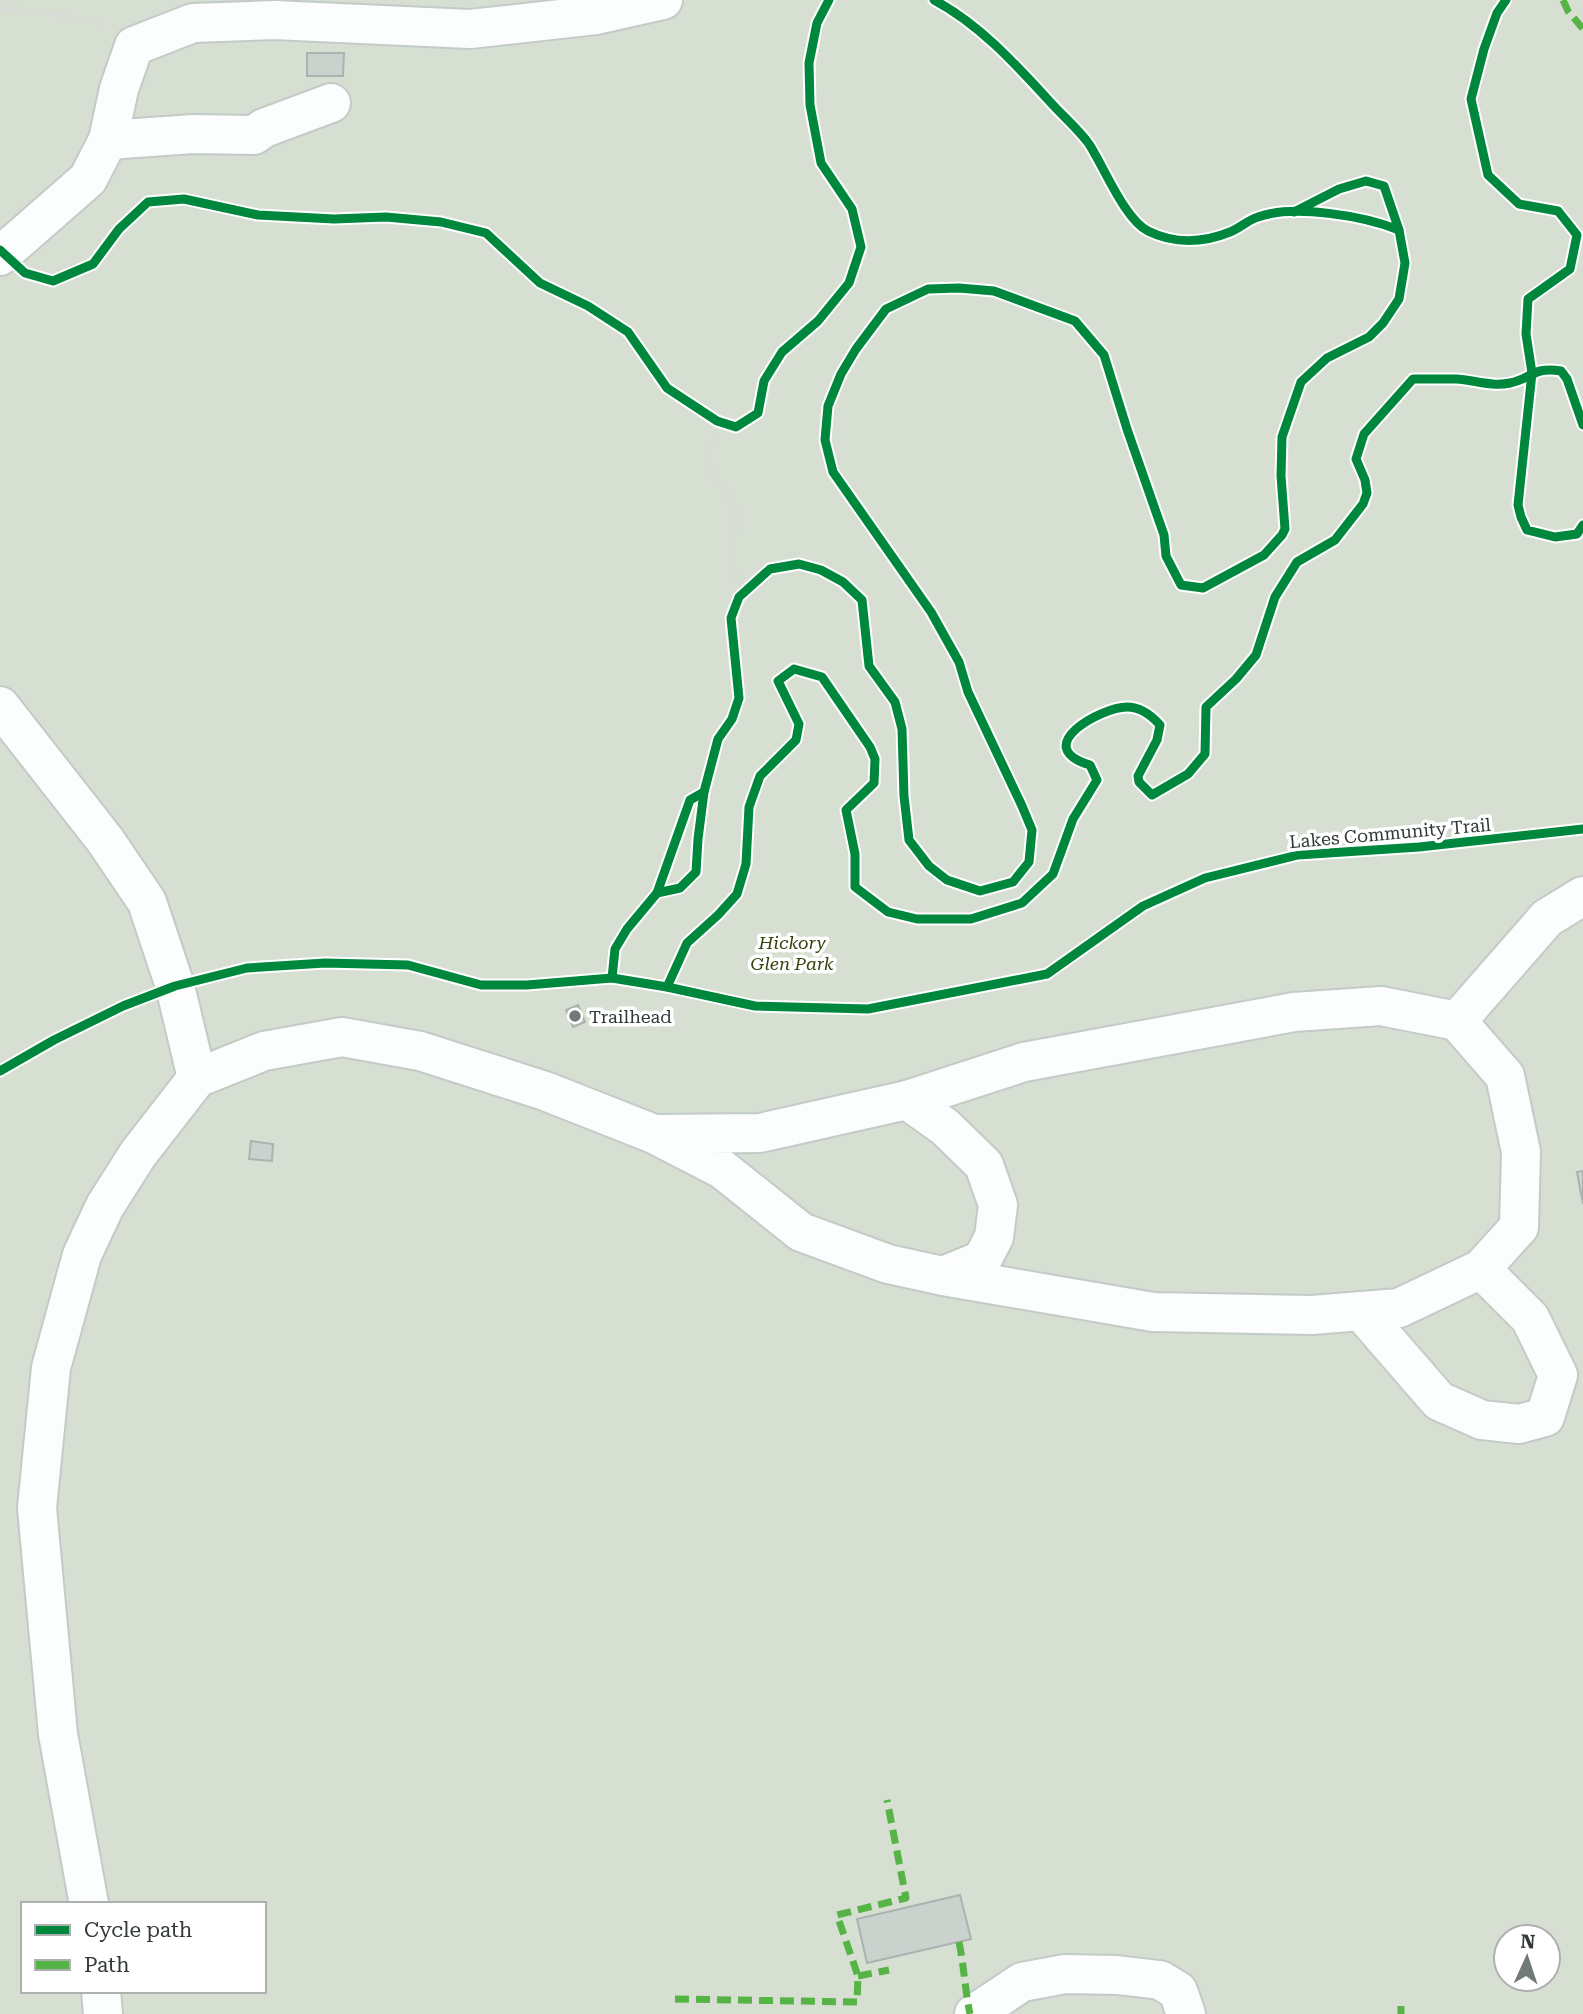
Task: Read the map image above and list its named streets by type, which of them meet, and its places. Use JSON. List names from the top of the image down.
{
  "streets": {
    "cycle path": ["Lakes Community Trail"]
  },
  "parks": ["Hickory Glen Park"],
  "places": ["Trailhead"],
  "legend": ["Cycle path", "Path"],
  "north": "top"
}
